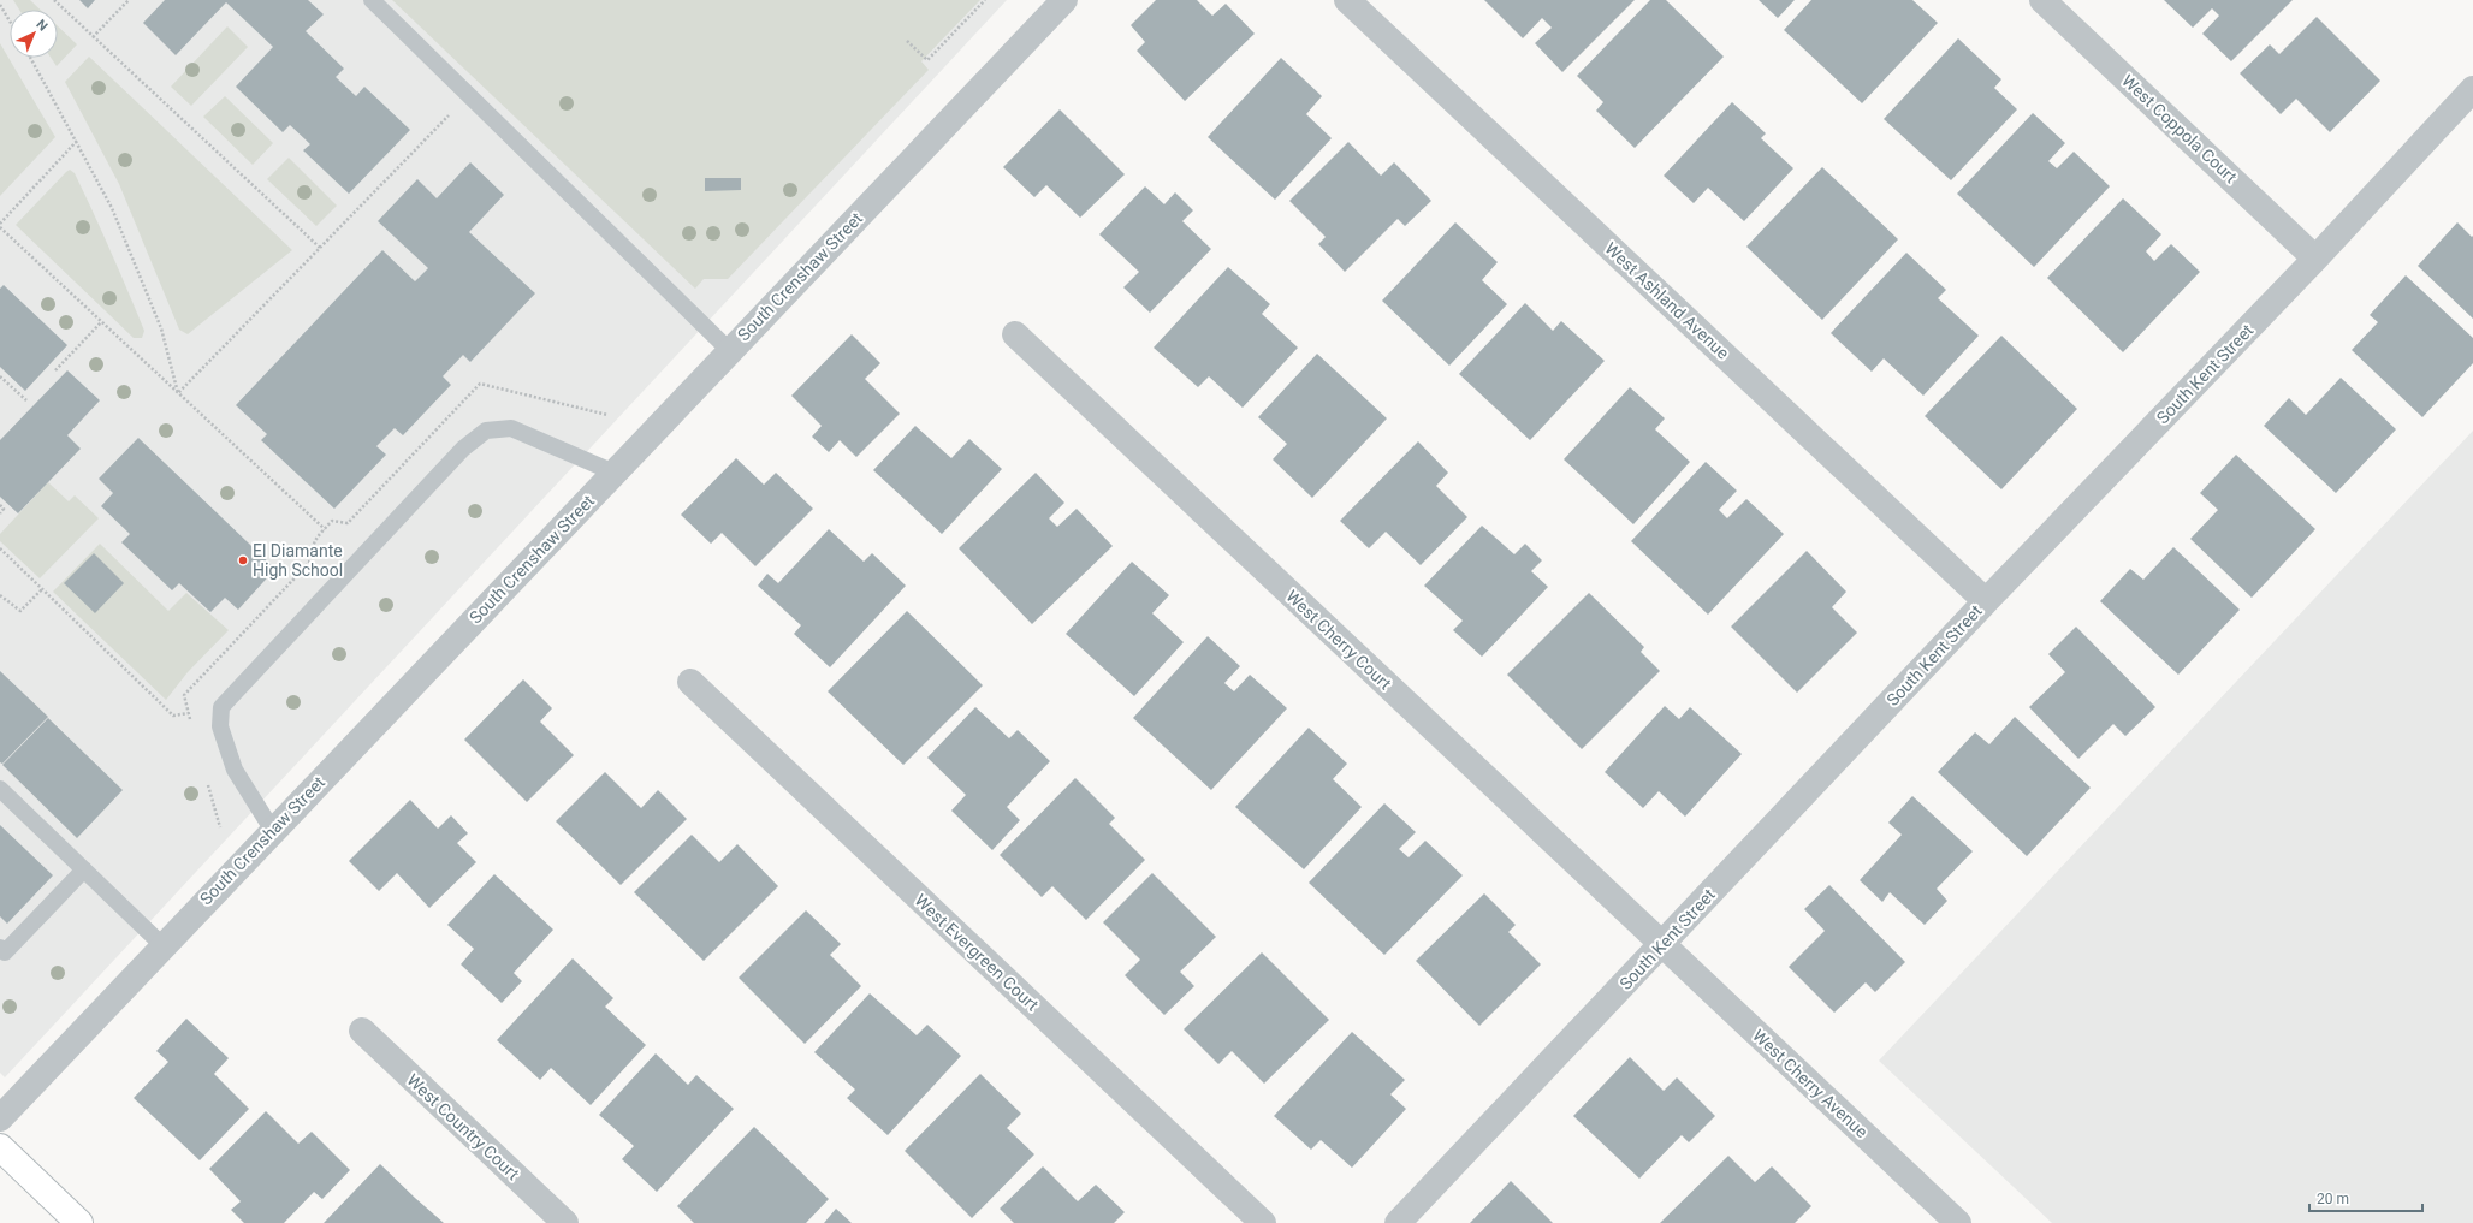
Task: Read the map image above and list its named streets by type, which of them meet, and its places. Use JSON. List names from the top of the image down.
{
  "streets": {
    "street": [
      "West Coppola Court",
      "South Crenshaw Street",
      "West Ashland Avenue",
      "South Kent Street",
      "West Cherry Court",
      "West Evergreen Court",
      "West Cherry Avenue",
      "West Country Court"
    ]
  },
  "crossings": [
    ["West Coppola Court", "South Kent Street"],
    ["West Ashland Avenue", "South Kent Street"],
    ["South Kent Street", "West Cherry Court"],
    ["South Kent Street", "West Cherry Avenue"],
    ["West Cherry Court", "West Cherry Avenue"]
  ],
  "places": ["El Diamante High School"],
  "scale_bar": "20 m",
  "north": "top right"
}
